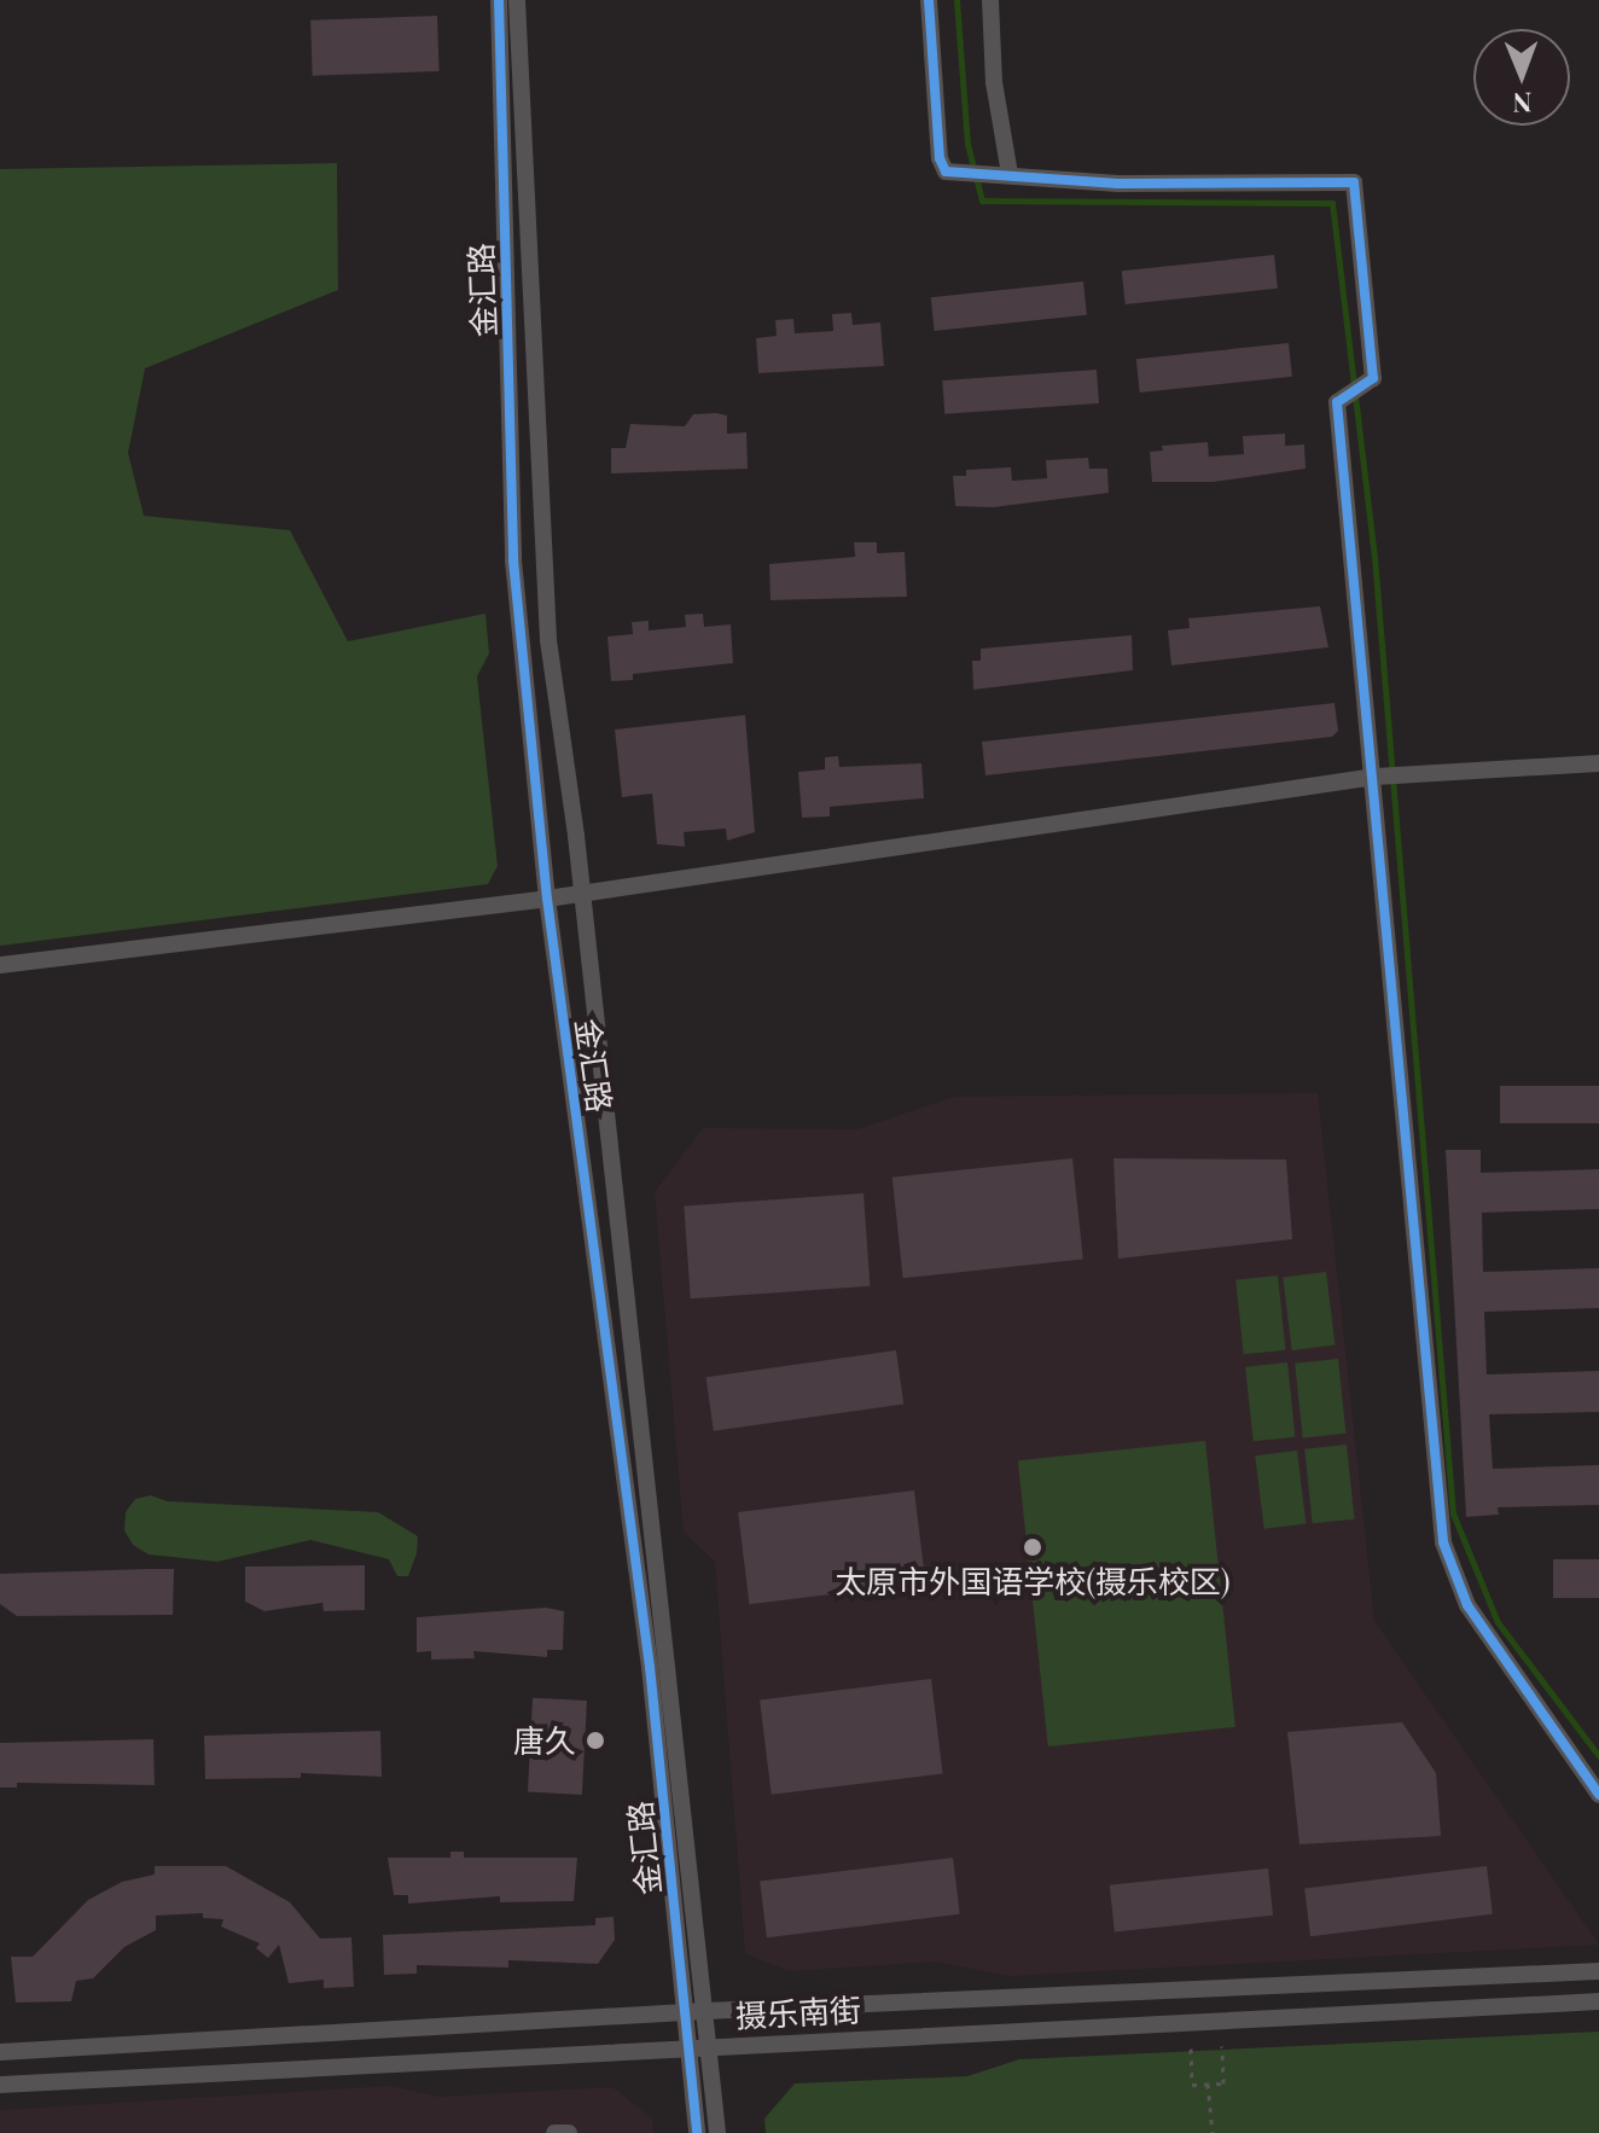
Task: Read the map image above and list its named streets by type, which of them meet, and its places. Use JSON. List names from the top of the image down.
{
  "streets": {
    "street": ["金汇路", "摄乐南街"]
  },
  "crossings": [
    ["金汇路", "摄乐南街"]
  ],
  "places": ["太原市外国语学校(摄乐校区)", "唐久"],
  "north": "bottom"
}
